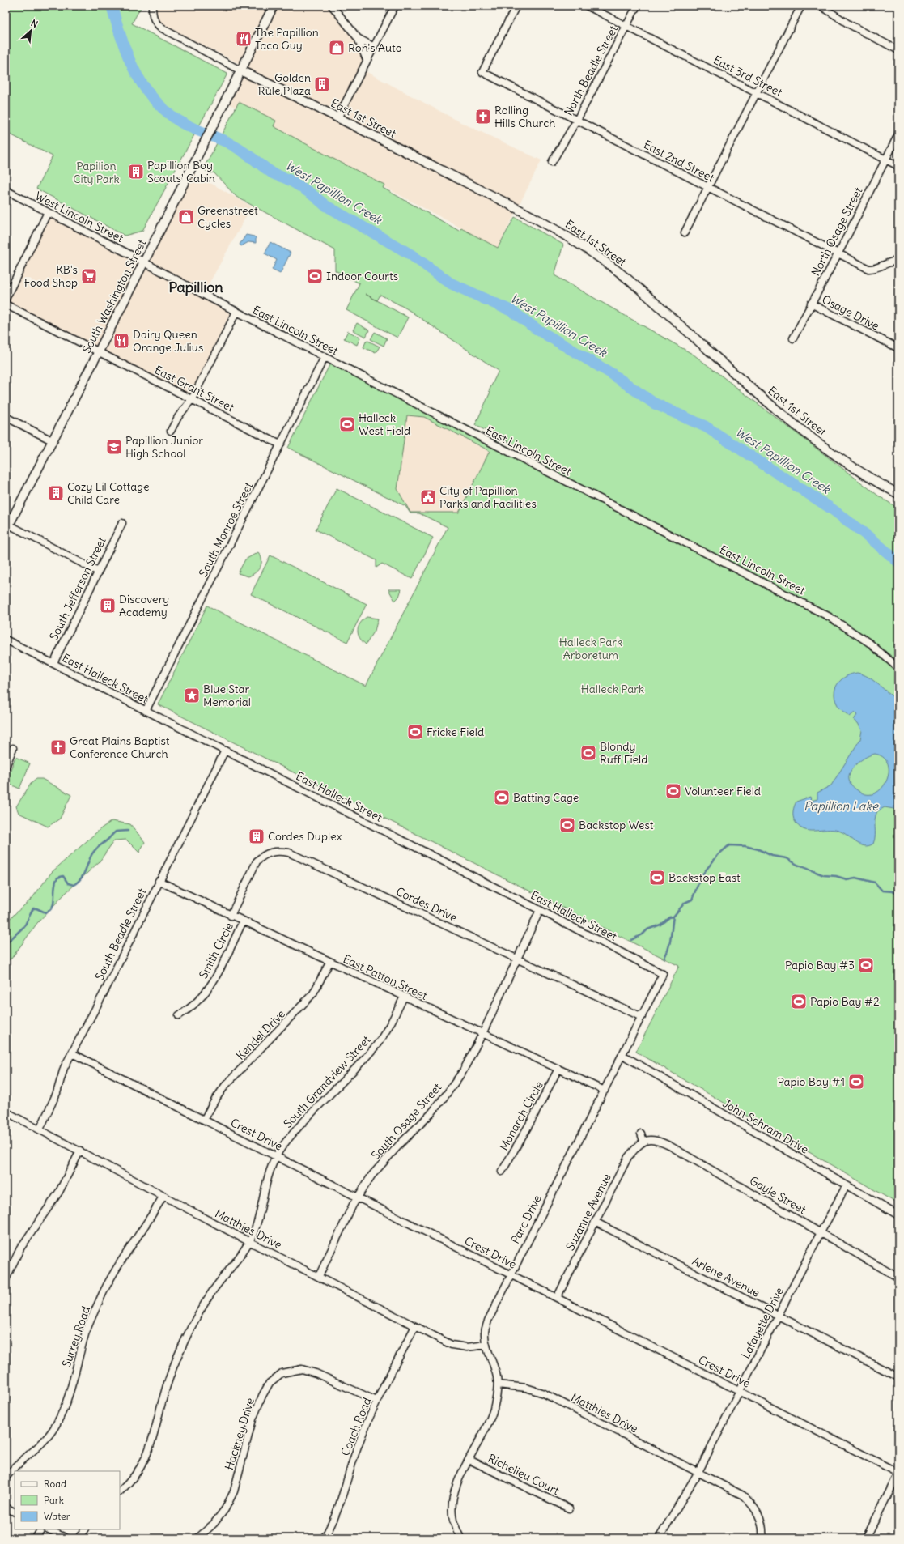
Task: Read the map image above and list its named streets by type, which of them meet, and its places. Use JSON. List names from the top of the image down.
{
  "streets": {
    "main road": ["East 1st Street", "South Washington Street"],
    "street": [
      "North Beadle Street",
      "East 3rd Street",
      "East 2nd Street",
      "West Lincoln Street",
      "North Osage Street",
      "Osage Drive",
      "East Lincoln Street",
      "East Grant Street",
      "South Monroe Street",
      "South Jefferson Street",
      "East Halleck Street",
      "Cordes Drive",
      "South Beadle Street",
      "Smith Circle",
      "East Patton Street",
      "Kendel Drive",
      "South Grandview Street",
      "Monarch Circle",
      "South Osage Street",
      "John Schram Drive",
      "Crest Drive",
      "Gayle Street",
      "Suzanne Avenue",
      "Parc Drive",
      "Matthies Drive",
      "Arlene Avenue",
      "Lafayette Drive",
      "Surrey Road",
      "Coach Road",
      "Hackney Drive",
      "Richelieu Court"
    ]
  },
  "crossings": [
    ["North Beadle Street", "East 3rd Street"],
    ["North Beadle Street", "East 2nd Street"],
    ["East 3rd Street", "North Osage Street"],
    ["East 1st Street", "South Washington Street"],
    ["East 2nd Street", "North Osage Street"],
    ["West Lincoln Street", "South Washington Street"],
    ["West Lincoln Street", "East Lincoln Street"],
    ["North Osage Street", "Osage Drive"],
    ["South Washington Street", "East Lincoln Street"],
    ["South Washington Street", "East Grant Street"],
    ["East Lincoln Street", "South Monroe Street"],
    ["East Grant Street", "South Monroe Street"],
    ["South Monroe Street", "East Halleck Street"],
    ["South Jefferson Street", "East Halleck Street"],
    ["East Halleck Street", "South Beadle Street"],
    ["East Halleck Street", "South Osage Street"],
    ["East Halleck Street", "Parc Drive"],
    ["Cordes Drive", "East Patton Street"],
    ["Cordes Drive", "South Osage Street"],
    ["Cordes Drive", "Parc Drive"],
    ["South Beadle Street", "East Patton Street"],
    ["South Beadle Street", "Crest Drive"],
    ["South Beadle Street", "Matthies Drive"],
    ["Smith Circle", "East Patton Street"],
    ["East Patton Street", "Kendel Drive"],
    ["East Patton Street", "South Grandview Street"],
    ["East Patton Street", "Monarch Circle"],
    ["East Patton Street", "South Osage Street"],
    ["East Patton Street", "Parc Drive"],
    ["Kendel Drive", "Crest Drive"],
    ["South Grandview Street", "Crest Drive"],
    ["South Grandview Street", "Matthies Drive"],
    ["South Osage Street", "Crest Drive"],
    ["South Osage Street", "Matthies Drive"],
    ["John Schram Drive", "Parc Drive"],
    ["John Schram Drive", "Lafayette Drive"],
    ["Crest Drive", "Suzanne Avenue"],
    ["Crest Drive", "Parc Drive"],
    ["Crest Drive", "Lafayette Drive"],
    ["Gayle Street", "Suzanne Avenue"],
    ["Gayle Street", "Lafayette Drive"],
    ["Suzanne Avenue", "Arlene Avenue"],
    ["Parc Drive", "Matthies Drive"],
    ["Parc Drive", "Richelieu Court"],
    ["Matthies Drive", "Lafayette Drive"],
    ["Matthies Drive", "Surrey Road"],
    ["Matthies Drive", "Coach Road"],
    ["Arlene Avenue", "Lafayette Drive"],
    ["Coach Road", "Hackney Drive"]
  ],
  "districts": ["Papillion"],
  "water": ["West Papillion Creek", "Papillion Lake"],
  "parks": ["Papilion City Park", "Halleck Park Arboretum", "Halleck Park"],
  "places": {
    "restaurant": ["The Papillion Taco Guy", "Dairy Queen Orange Julius"],
    "shop": ["Ron's Auto", "Greenstreet Cycles"],
    "building": [
      "Golden Rule Plaza",
      "Papillion Boy Scouts' Cabin",
      "Cozy Lil Cottage Child Care",
      "Discovery Academy",
      "Cordes Duplex"
    ],
    "church": ["Rolling Hills Church", "Great Plains Baptist Conference Church"],
    "supermarket": ["KB's Food Shop"],
    "sports": [
      "Indoor Courts",
      "Halleck West Field",
      "Fricke Field",
      "Blondy Ruff Field",
      "Volunteer Field",
      "Batting Cage",
      "Backstop West",
      "Backstop East",
      "Papio Bay #3",
      "Papio Bay #2",
      "Papio Bay #1"
    ],
    "school or university": ["Papillion Junior High School"],
    "public building": ["City of Papillion Parks and Facilities"],
    "place": ["Blue Star Memorial"]
  },
  "legend": ["Road", "Park", "Water"],
  "north": "top right"
}
